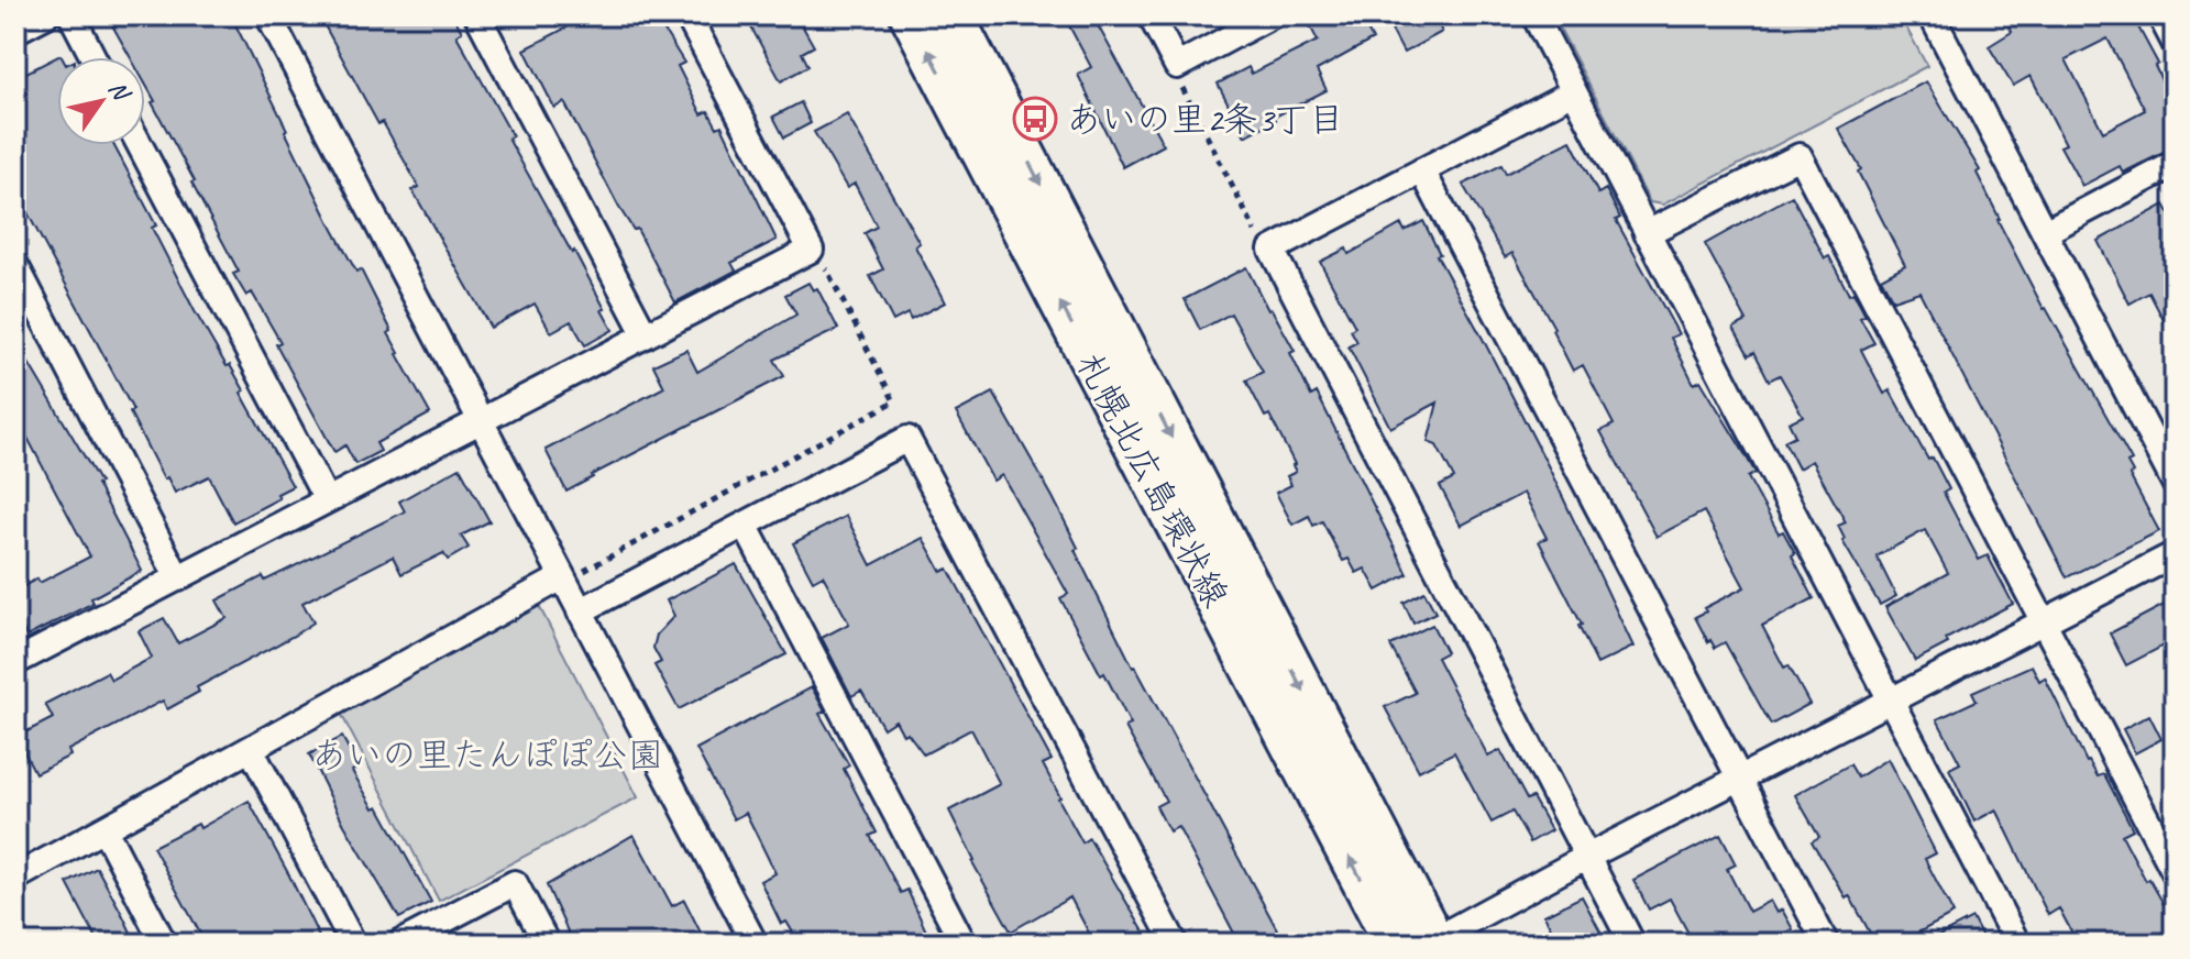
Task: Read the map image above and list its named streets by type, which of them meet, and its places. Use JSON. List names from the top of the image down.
{
  "streets": {
    "main road": ["札幌北広島環状線"]
  },
  "parks": ["あいの里たんぽぽ公園"],
  "places": {
    "bus stop": ["あいの里2条3丁目"]
  },
  "north": "top right"
}
